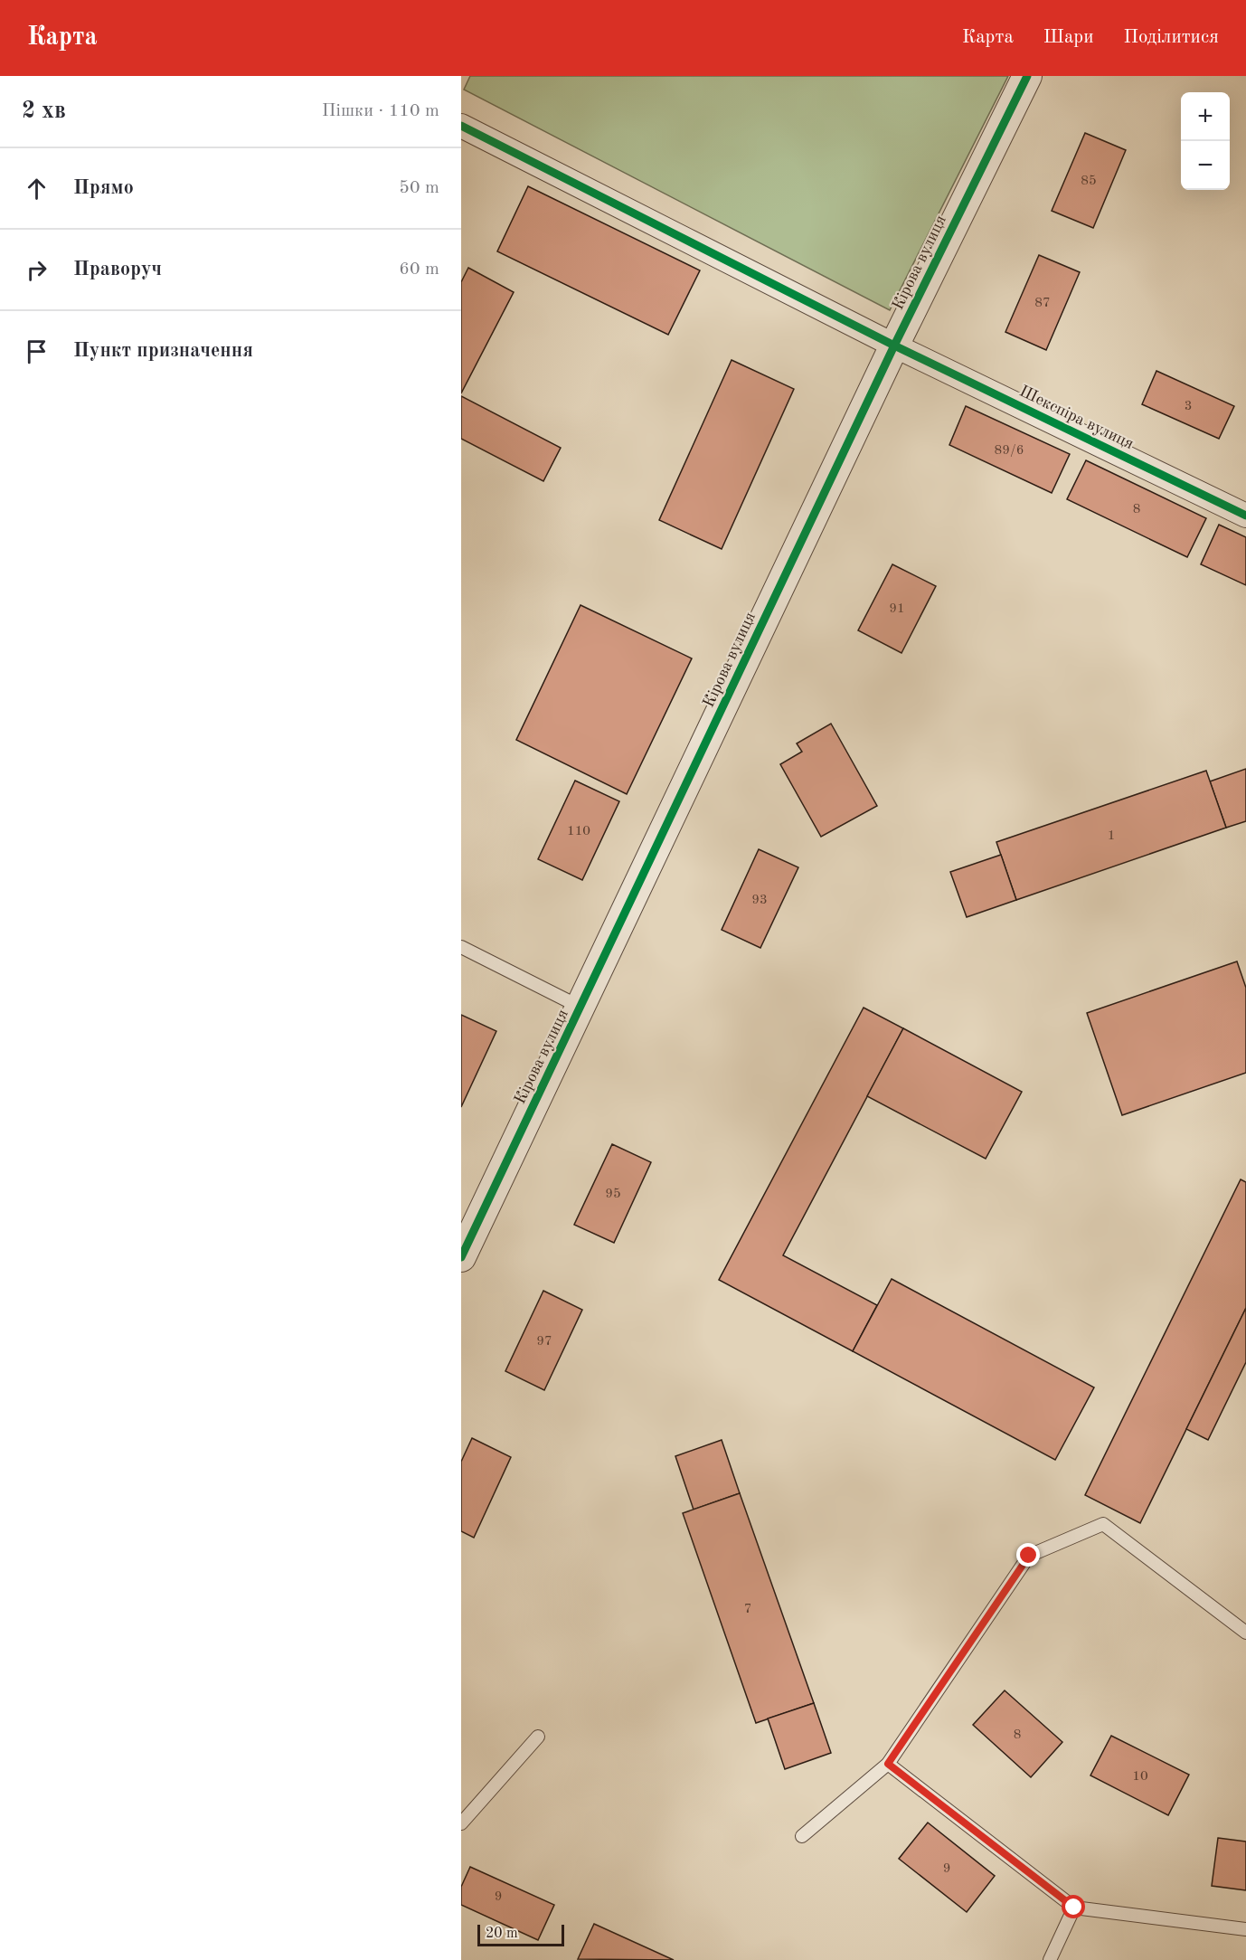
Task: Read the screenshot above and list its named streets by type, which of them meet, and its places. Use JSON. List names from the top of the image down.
{
  "streets": {
    "street": ["Кірова вулиця", "Шекспіра вулиця"]
  },
  "crossings": [
    ["Кірова вулиця", "Шекспіра вулиця"]
  ],
  "house_numbers": [
    "85",
    "87",
    "3",
    "89/6",
    "8",
    "91",
    "110",
    "1",
    "93",
    "95",
    "97",
    "7",
    "8",
    "10",
    "9",
    "9"
  ],
  "scale_bar": "20 m",
  "page": {
    "header": "Карта",
    "nav": ["Карта", "Шари", "Поділитися"],
    "heading": ["2 хв", "Пішки · 110 m"],
    "map_buttons": ["+", "−"],
    "list": [
      ["Прямо", "50 m"],
      ["Праворуч", "60 m"],
      "Пункт призначення"
    ],
    "scale": "20 m"
  }
}
